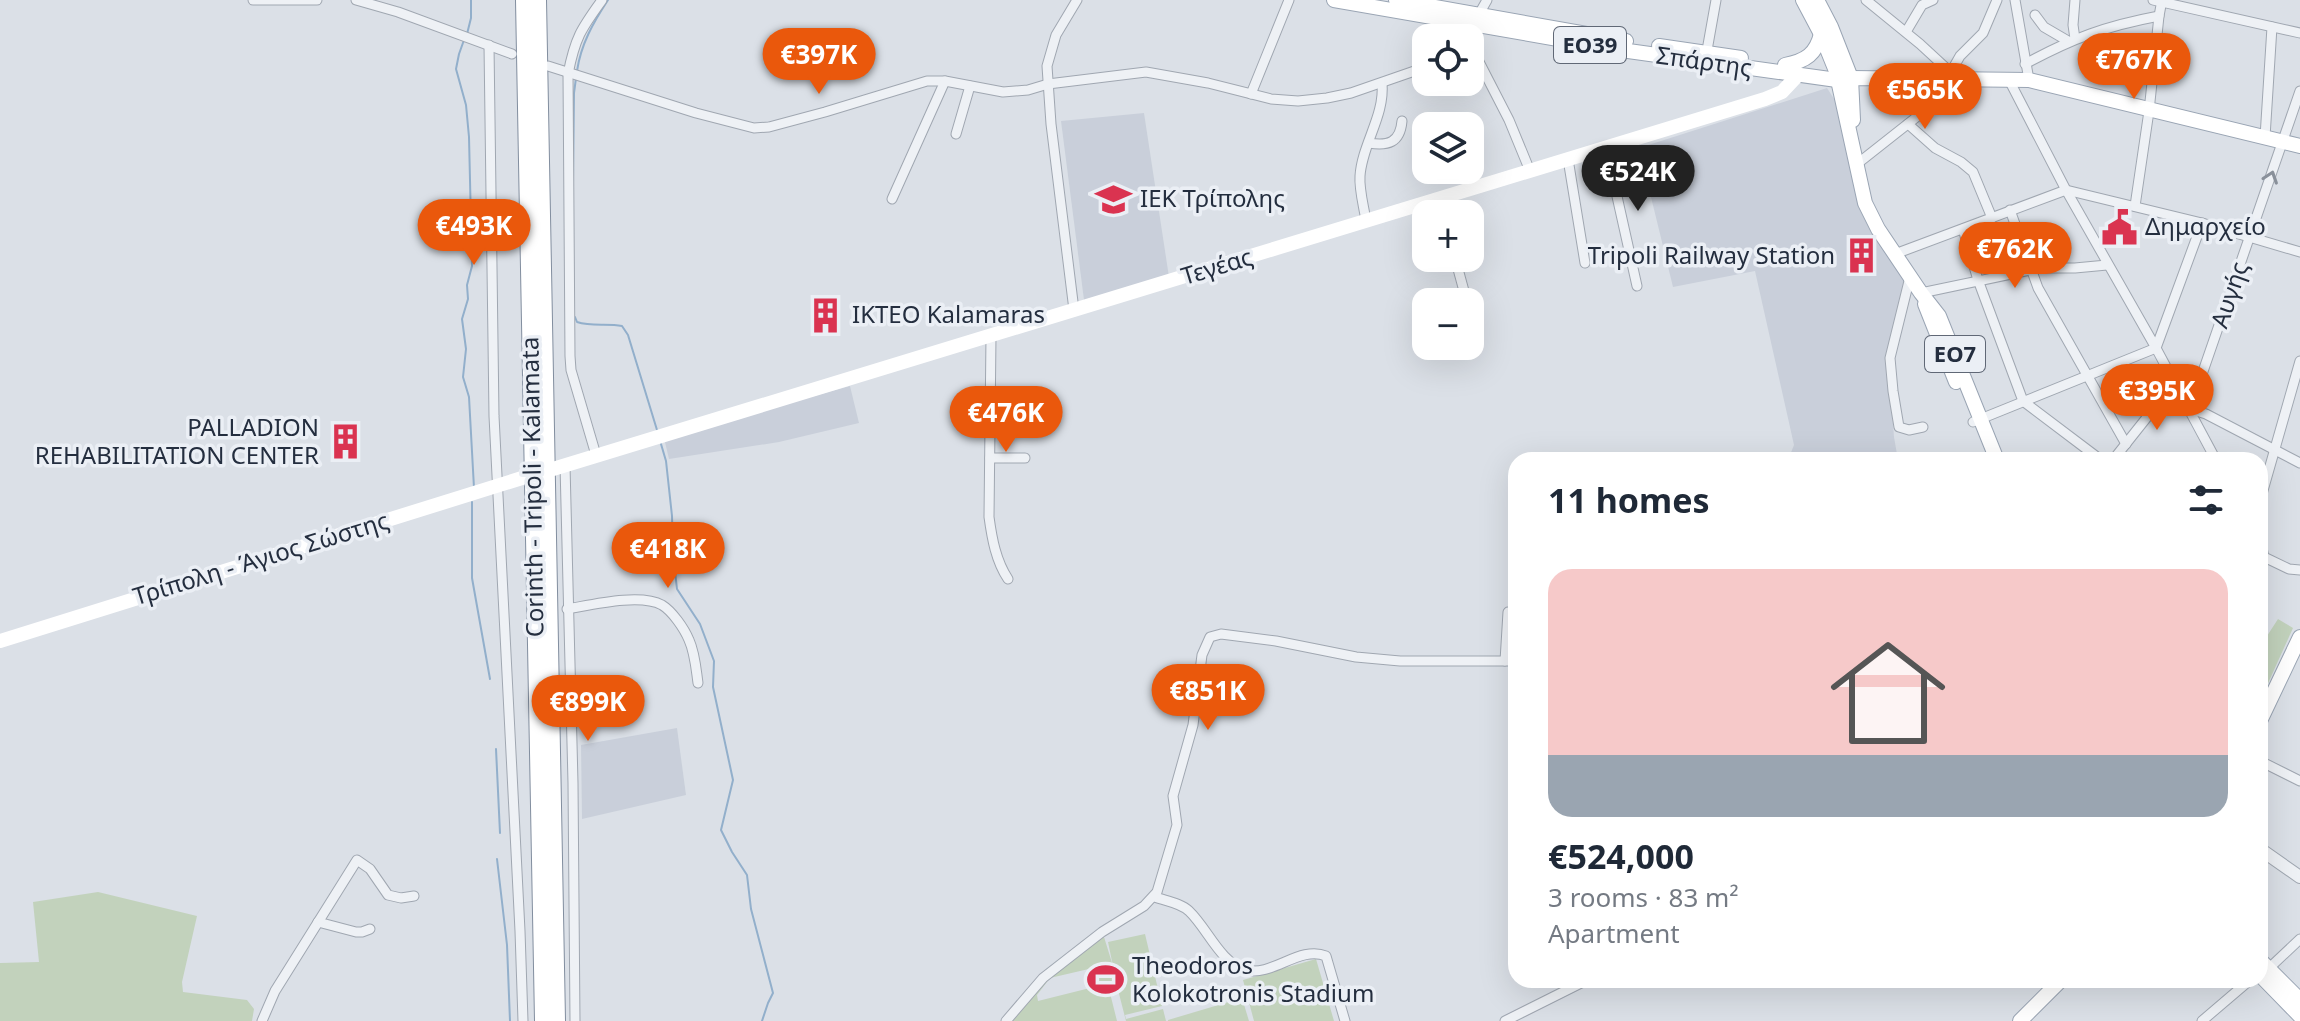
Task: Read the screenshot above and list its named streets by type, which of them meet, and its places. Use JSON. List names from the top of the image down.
{
  "streets": {
    "highway": ["Corinth - Tripoli - Kalamata"],
    "main road": [
      "ΕΟ39",
      "Σπάρτης",
      "Τεγέας",
      "ΕΟ7",
      "Τρίπολη - Άγιος Σώστης"
    ],
    "street": ["Αυγής"]
  },
  "crossings": [
    ["ΕΟ39", "Σπάρτης"],
    ["ΕΟ39", "Αυγής"],
    ["ΕΟ39", "ΕΟ7"],
    ["Σπάρτης", "Τεγέας"],
    ["Σπάρτης", "ΕΟ7"]
  ],
  "places": {
    "school or university": ["ΙΕΚ Τρίπολης"],
    "public building": ["Δημαρχείο"],
    "building": ["Tripoli Railway Station", "IKTEO Kalamaras", "PALLADION REHABILITATION CENTER"],
    "sports": ["Theodoros Kolokotronis Stadium"]
  },
  "page": {
    "map_buttons": ["+", "−"],
    "price": [
      "€397K",
      "€767K",
      "€565K",
      "€524K",
      "€493K",
      "€762K",
      "€395K",
      "€476K",
      "€418K",
      "€851K",
      "€899K"
    ],
    "heading": "11 homes",
    "list": [
      {
        "name": "€524,000",
        "note": "3 rooms · 83 m² · Apartment"
      }
    ]
  }
}
